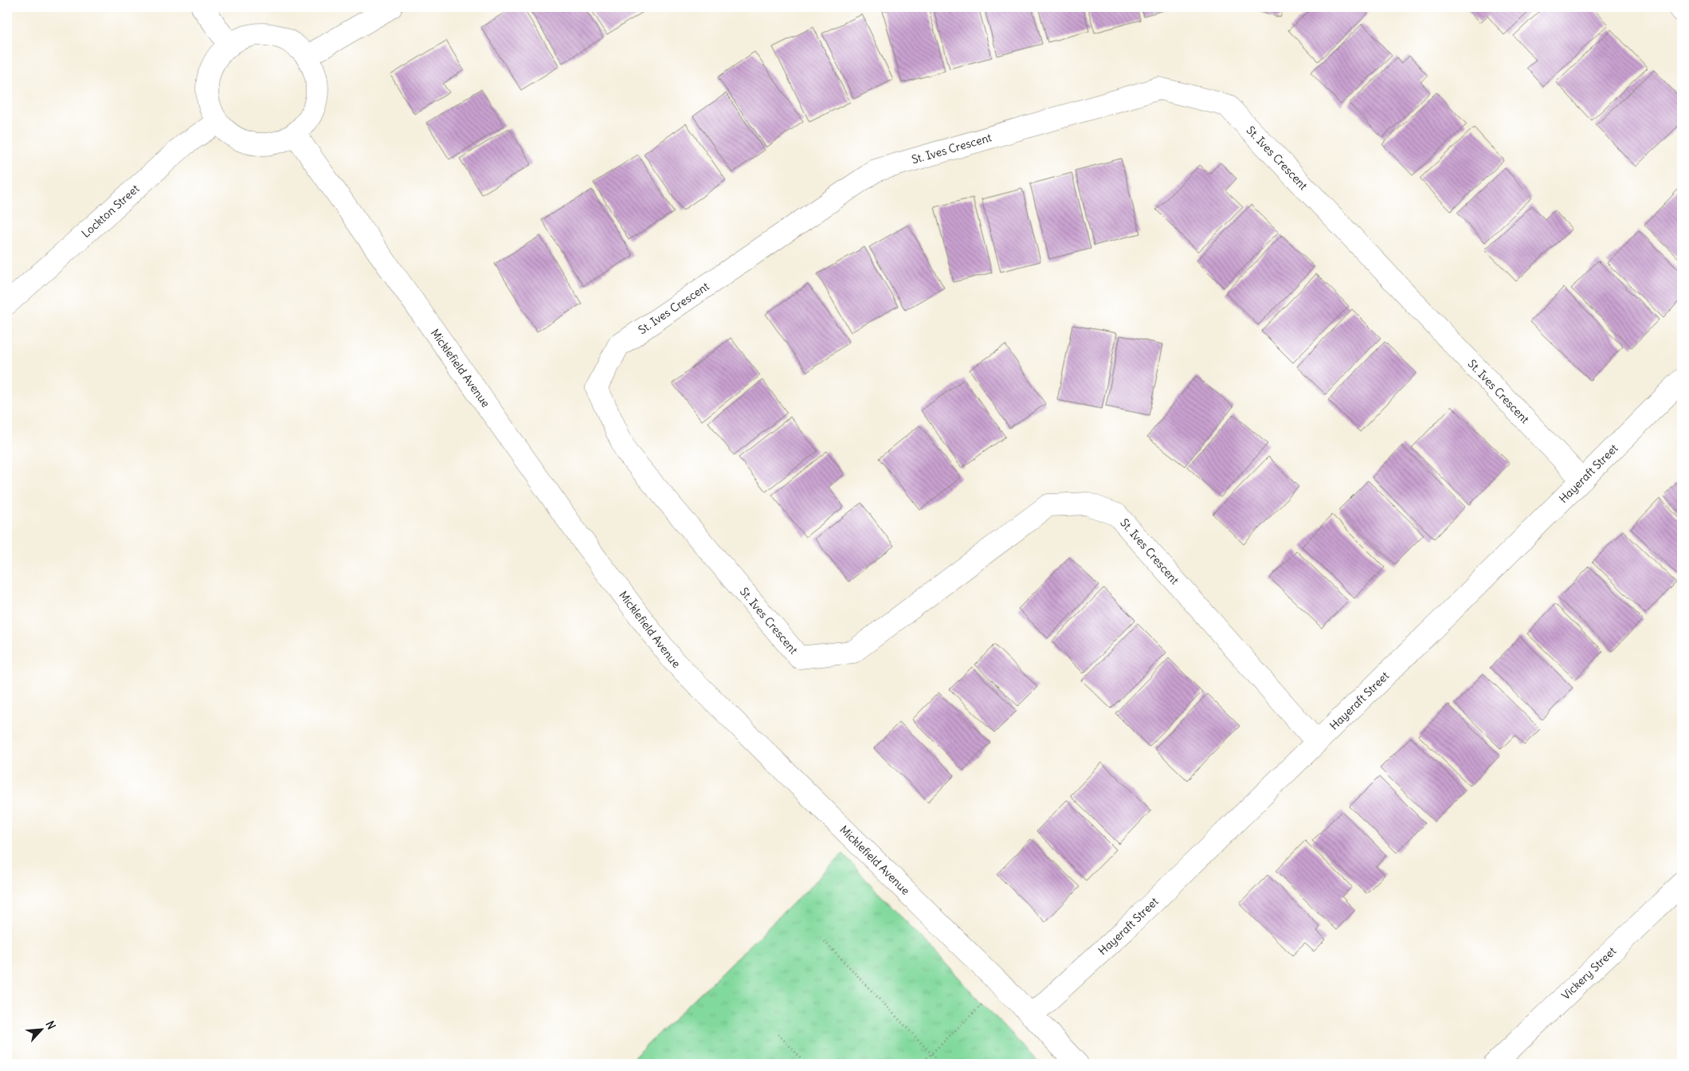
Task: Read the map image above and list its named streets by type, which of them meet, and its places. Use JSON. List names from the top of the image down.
{
  "streets": {
    "street": [
      "St. Ives Crescent",
      "Lockton Street",
      "Micklefield Avenue",
      "Hayeraft Street",
      "Vickery Street"
    ]
  },
  "crossings": [
    ["St. Ives Crescent", "Hayeraft Street"],
    ["Lockton Street", "Micklefield Avenue"],
    ["Micklefield Avenue", "Hayeraft Street"]
  ],
  "north": "top right"
}
